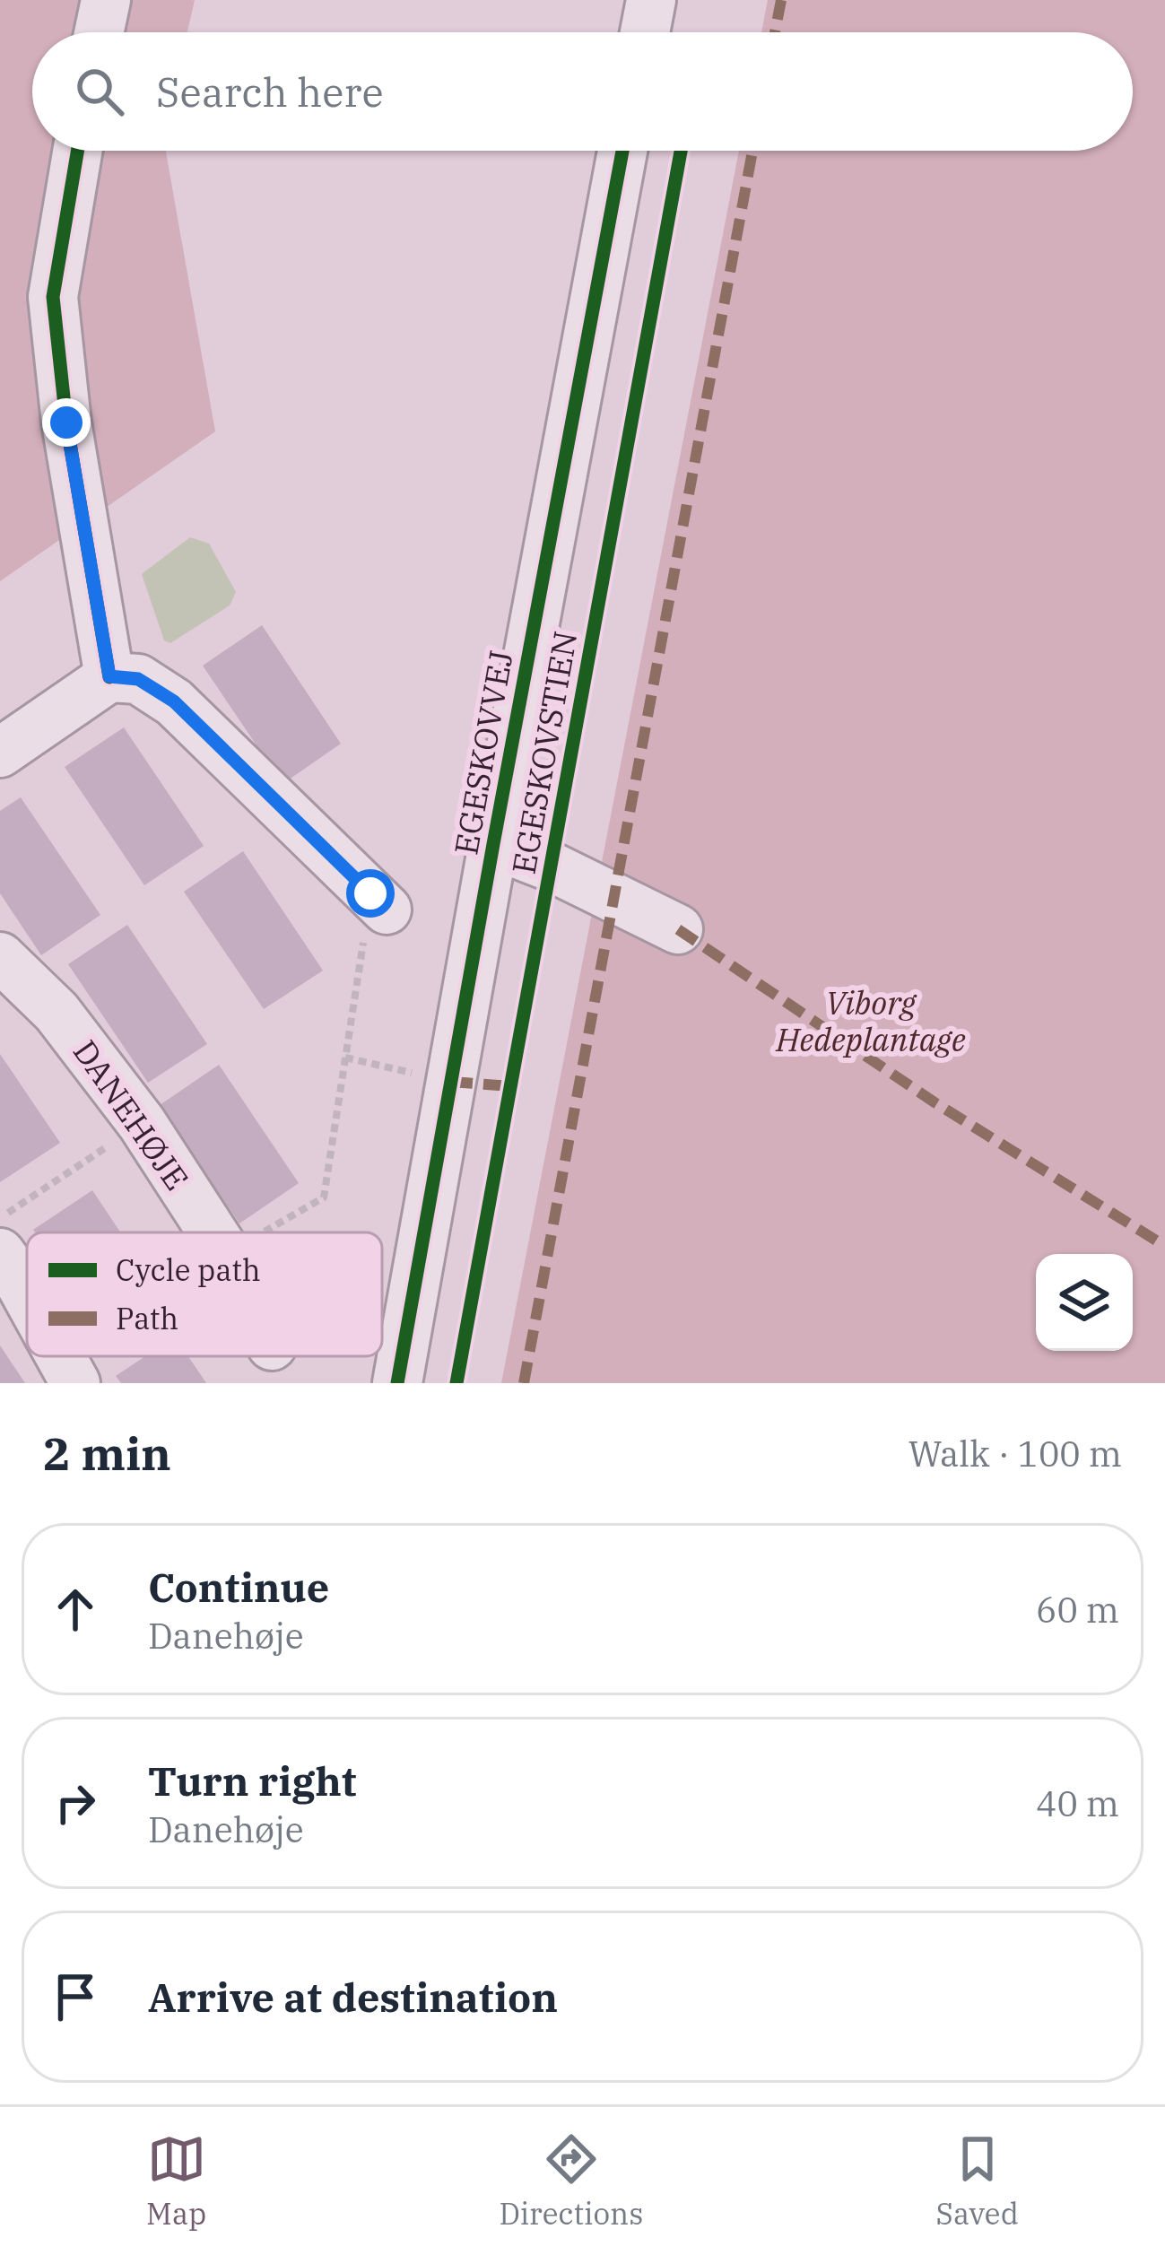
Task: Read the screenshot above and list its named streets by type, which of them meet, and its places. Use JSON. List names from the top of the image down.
{
  "streets": {
    "street": ["EGESKOVVEJ", "DANEHØJE"],
    "cycle path": ["EGESKOVSTIEN"]
  },
  "parks": ["Viborg Hedeplantage"],
  "legend": ["Cycle path", "Path"],
  "page": {
    "search": "Search here",
    "heading": ["2 min", "Walk · 100 m"],
    "list": [
      ["Continue", "Danehøje", "60 m"],
      ["Turn right", "Danehøje", "40 m"],
      "Arrive at destination"
    ],
    "nav": ["Map", "Directions", "Saved"]
  }
}
